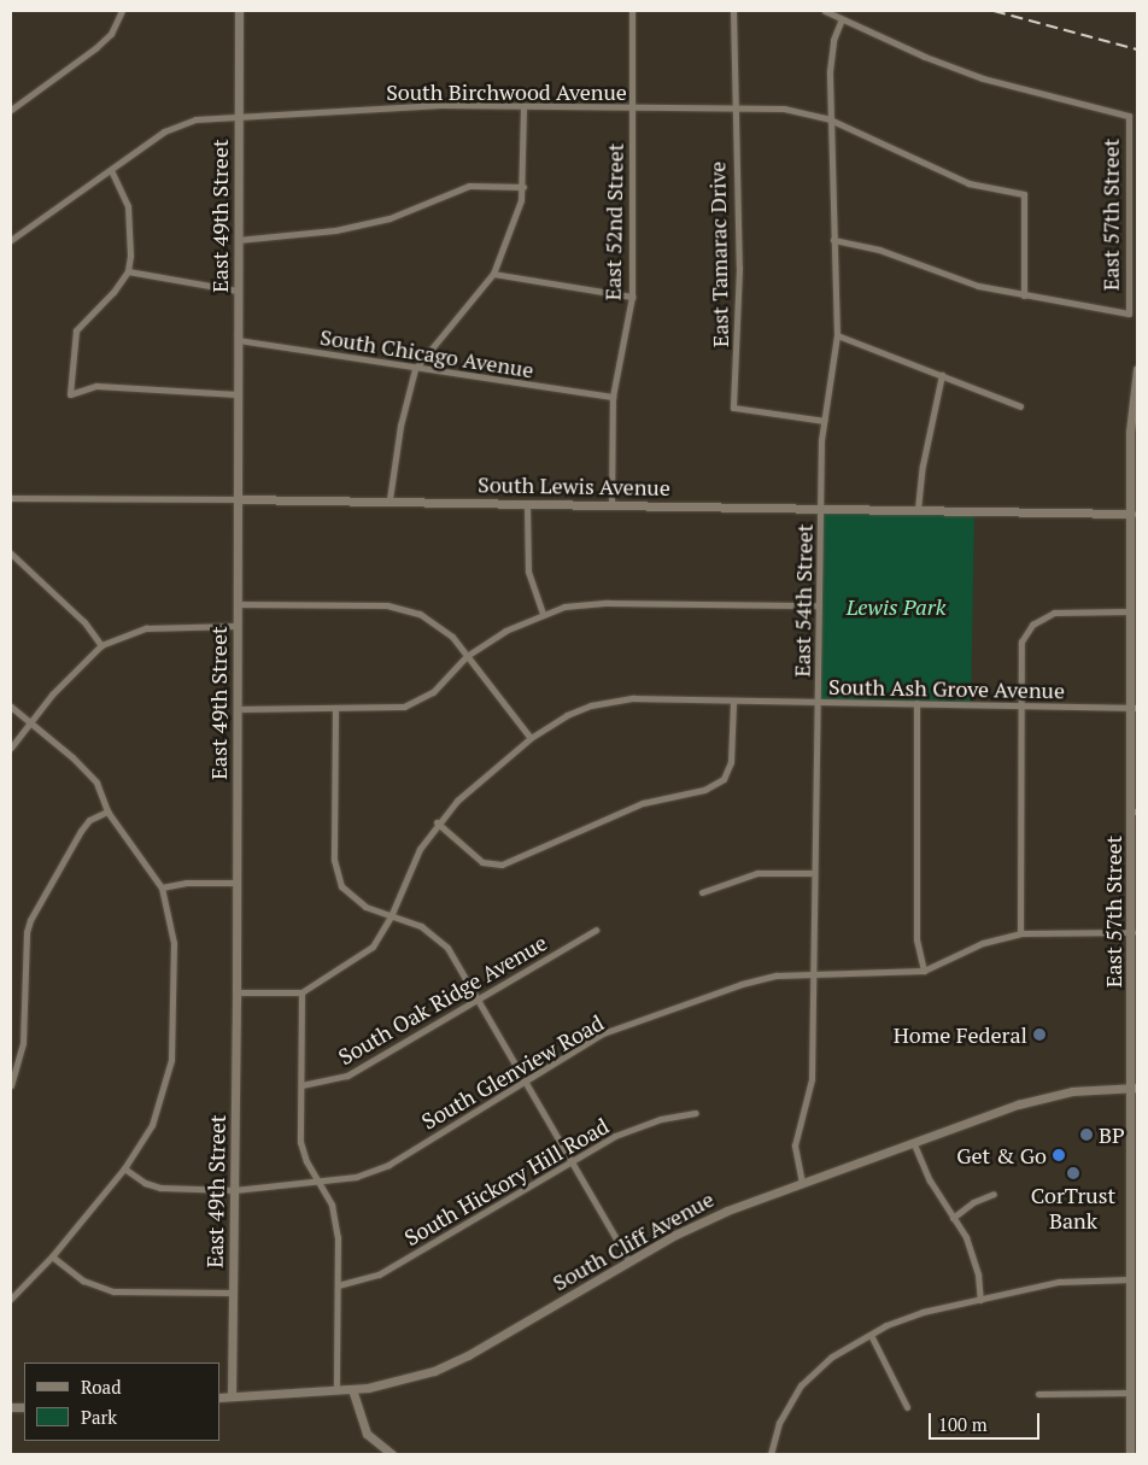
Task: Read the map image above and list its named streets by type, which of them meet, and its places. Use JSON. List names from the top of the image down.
{
  "streets": {
    "street": [
      "South Birchwood Avenue",
      "East 57th Street",
      "East 49th Street",
      "East 52nd Street",
      "East Tamarac Drive",
      "South Chicago Avenue",
      "South Lewis Avenue",
      "East 54th Street",
      "South Ash Grove Avenue",
      "South Oak Ridge Avenue",
      "South Glenview Road",
      "South Hickory Hill Road",
      "South Cliff Avenue"
    ]
  },
  "crossings": [
    ["South Birchwood Avenue", "East 57th Street"],
    ["South Birchwood Avenue", "East 49th Street"],
    ["South Birchwood Avenue", "East 52nd Street"],
    ["South Birchwood Avenue", "East Tamarac Drive"],
    ["South Birchwood Avenue", "East 54th Street"],
    ["East 57th Street", "South Lewis Avenue"],
    ["East 57th Street", "East 54th Street"],
    ["East 57th Street", "South Ash Grove Avenue"],
    ["East 57th Street", "South Glenview Road"],
    ["East 57th Street", "South Cliff Avenue"],
    ["East 49th Street", "South Chicago Avenue"],
    ["East 49th Street", "South Lewis Avenue"],
    ["East 49th Street", "South Glenview Road"],
    ["East 49th Street", "South Cliff Avenue"],
    ["East 52nd Street", "South Chicago Avenue"],
    ["East 52nd Street", "South Lewis Avenue"],
    ["East Tamarac Drive", "East 54th Street"],
    ["South Lewis Avenue", "East 54th Street"],
    ["East 54th Street", "South Ash Grove Avenue"],
    ["East 54th Street", "South Glenview Road"],
    ["East 54th Street", "South Cliff Avenue"]
  ],
  "parks": ["Lewis Park"],
  "places": [
    "Home Federal",
    "BP",
    "Get & Go",
    "CorTrust Bank"
  ],
  "legend": ["Road", "Park"],
  "scale_bar": "100 m"
}
